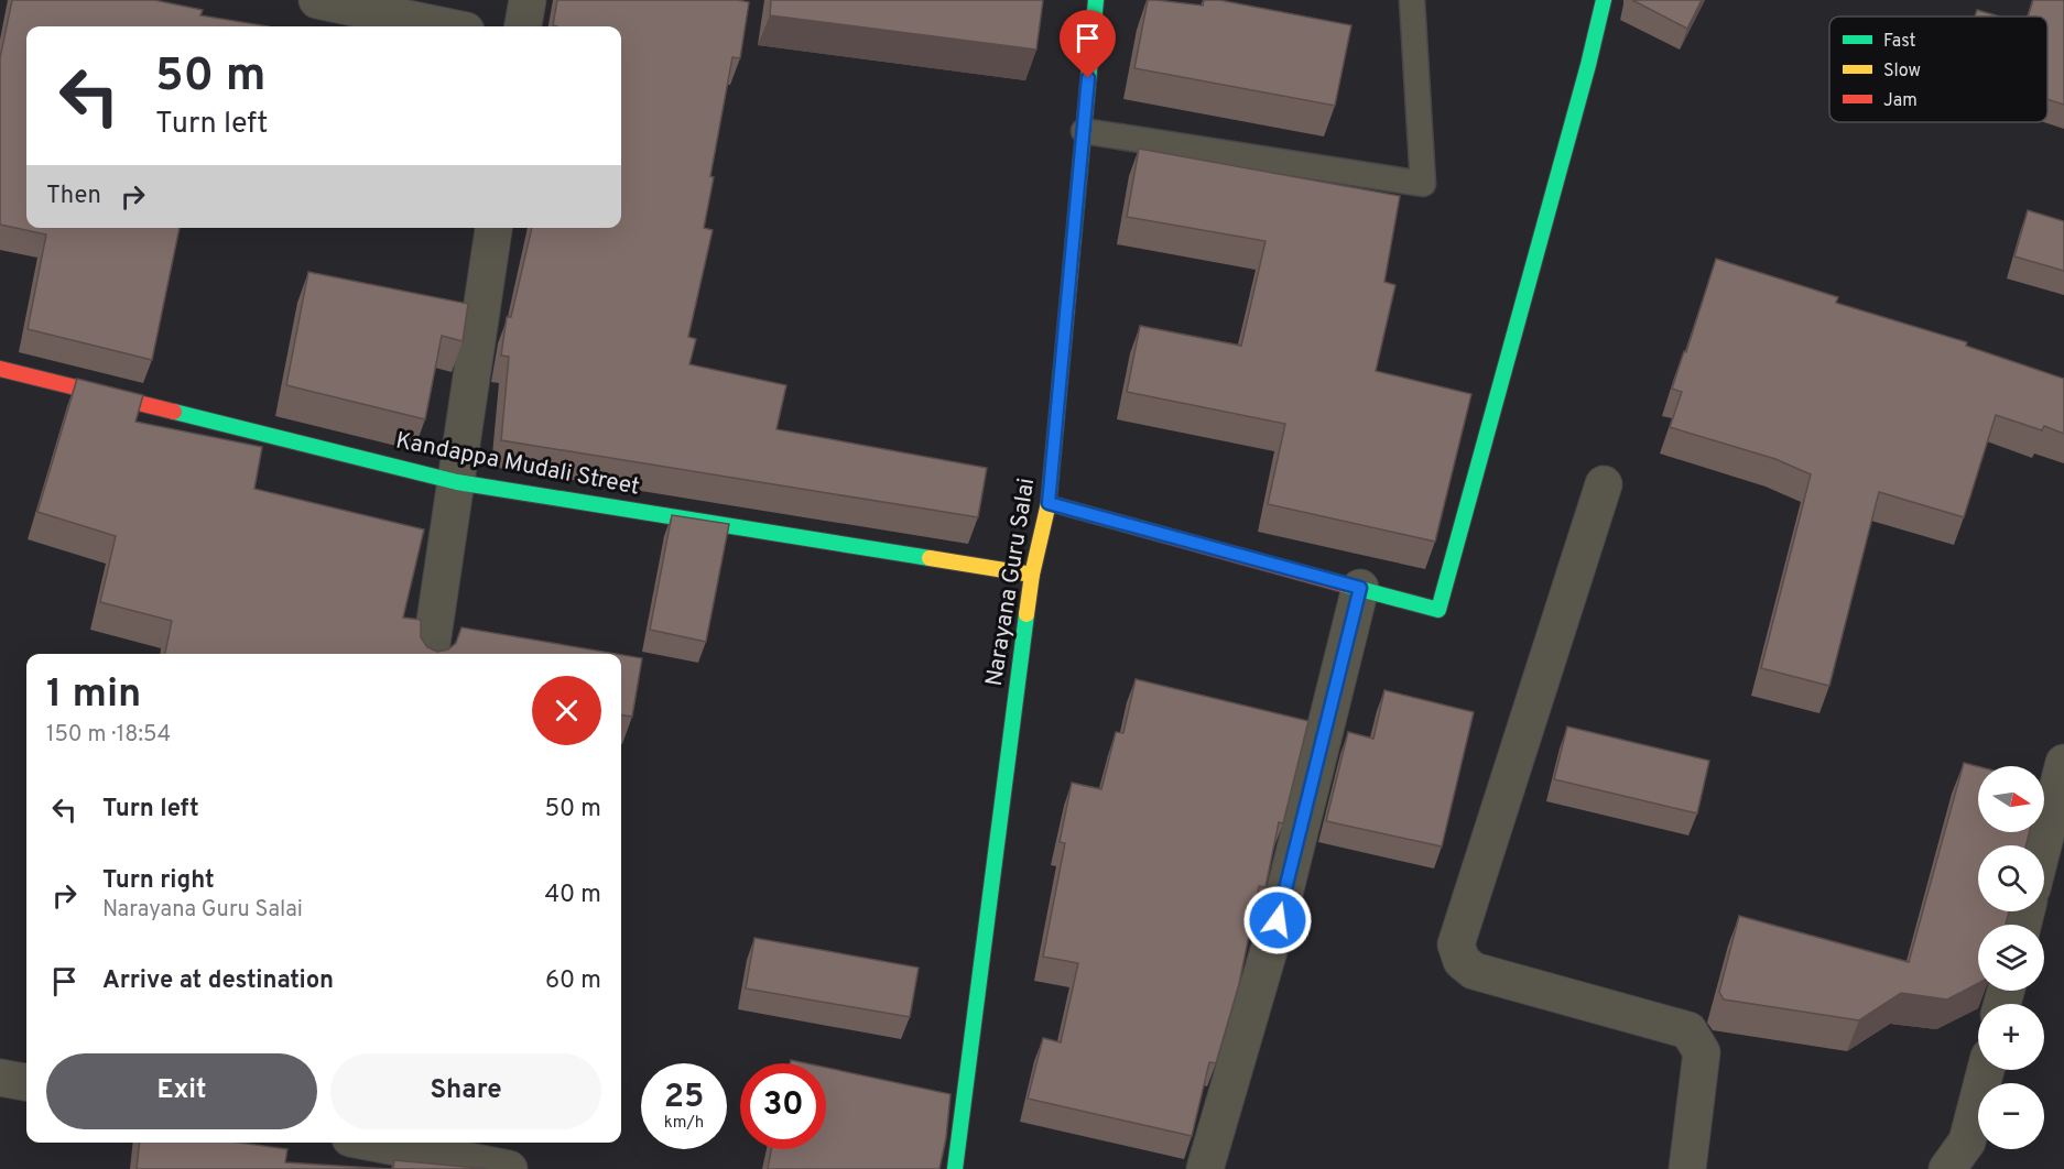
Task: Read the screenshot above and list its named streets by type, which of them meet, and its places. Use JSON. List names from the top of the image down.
{
  "streets": {
    "street": ["Kandappa Mudali Street", "Narayana Guru Salai"]
  },
  "crossings": [
    ["Kandappa Mudali Street", "Narayana Guru Salai"]
  ],
  "legend": ["Fast", "Slow", "Jam"],
  "north": "right",
  "page": {
    "turn": ["50 m", "Turn left"],
    "then": "Then",
    "heading": ["1 min", "150 m · 18:54"],
    "map_buttons": ["+", "−"],
    "list": [
      {
        "name": "Turn left",
        "value": "50 m"
      },
      {
        "name": "Turn right",
        "note": "Narayana Guru Salai",
        "value": "40 m"
      },
      {
        "name": "Arrive at destination",
        "value": "60 m"
      }
    ],
    "buttons": ["Exit", "Share"],
    "speed": "25 km/h",
    "limit": "30"
  }
}
